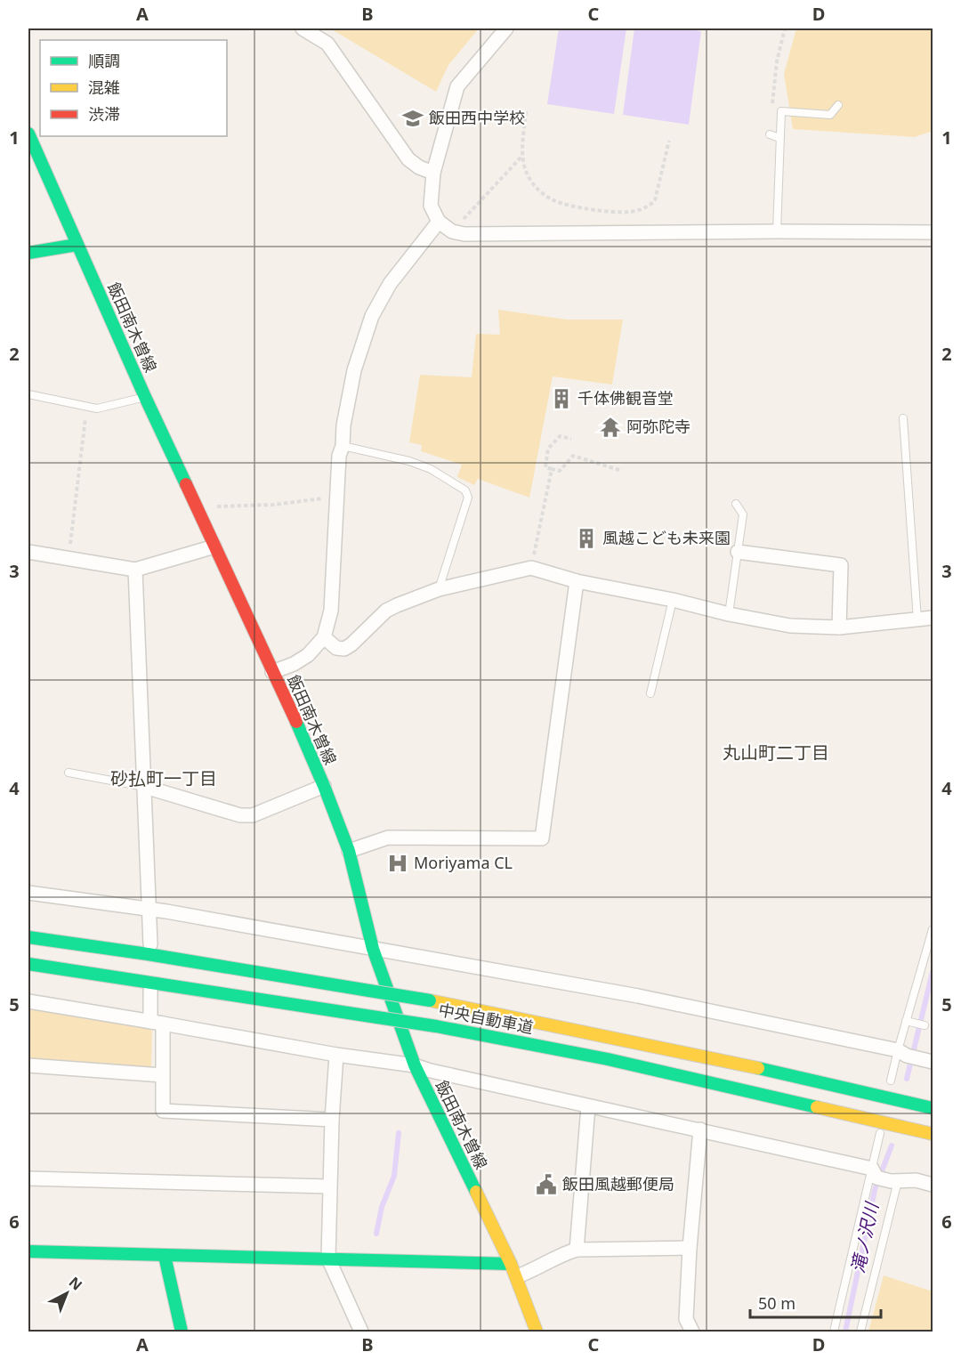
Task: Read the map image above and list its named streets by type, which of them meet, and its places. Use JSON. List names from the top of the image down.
{
  "streets": {
    "main road": ["飯田南木曽線", "中央自動車道"]
  },
  "districts": ["丸山町二丁目", "砂払町一丁目"],
  "water": ["滝ノ沢川"],
  "places": {
    "school or university": ["飯田西中学校"],
    "building": ["千体佛観音堂", "風越こども未来園"],
    "temple": ["阿弥陀寺"],
    "hospital": ["Moriyama CL"],
    "public building": ["飯田風越郵便局"]
  },
  "legend": ["順調", "混雑", "渋滞"],
  "scale_bar": "50 m",
  "north": "top right",
  "grid": {
    "columns": [
      "A",
      "B",
      "C",
      "D"
    ],
    "rows": [
      "1",
      "2",
      "3",
      "4",
      "5",
      "6"
    ]
  }
}
